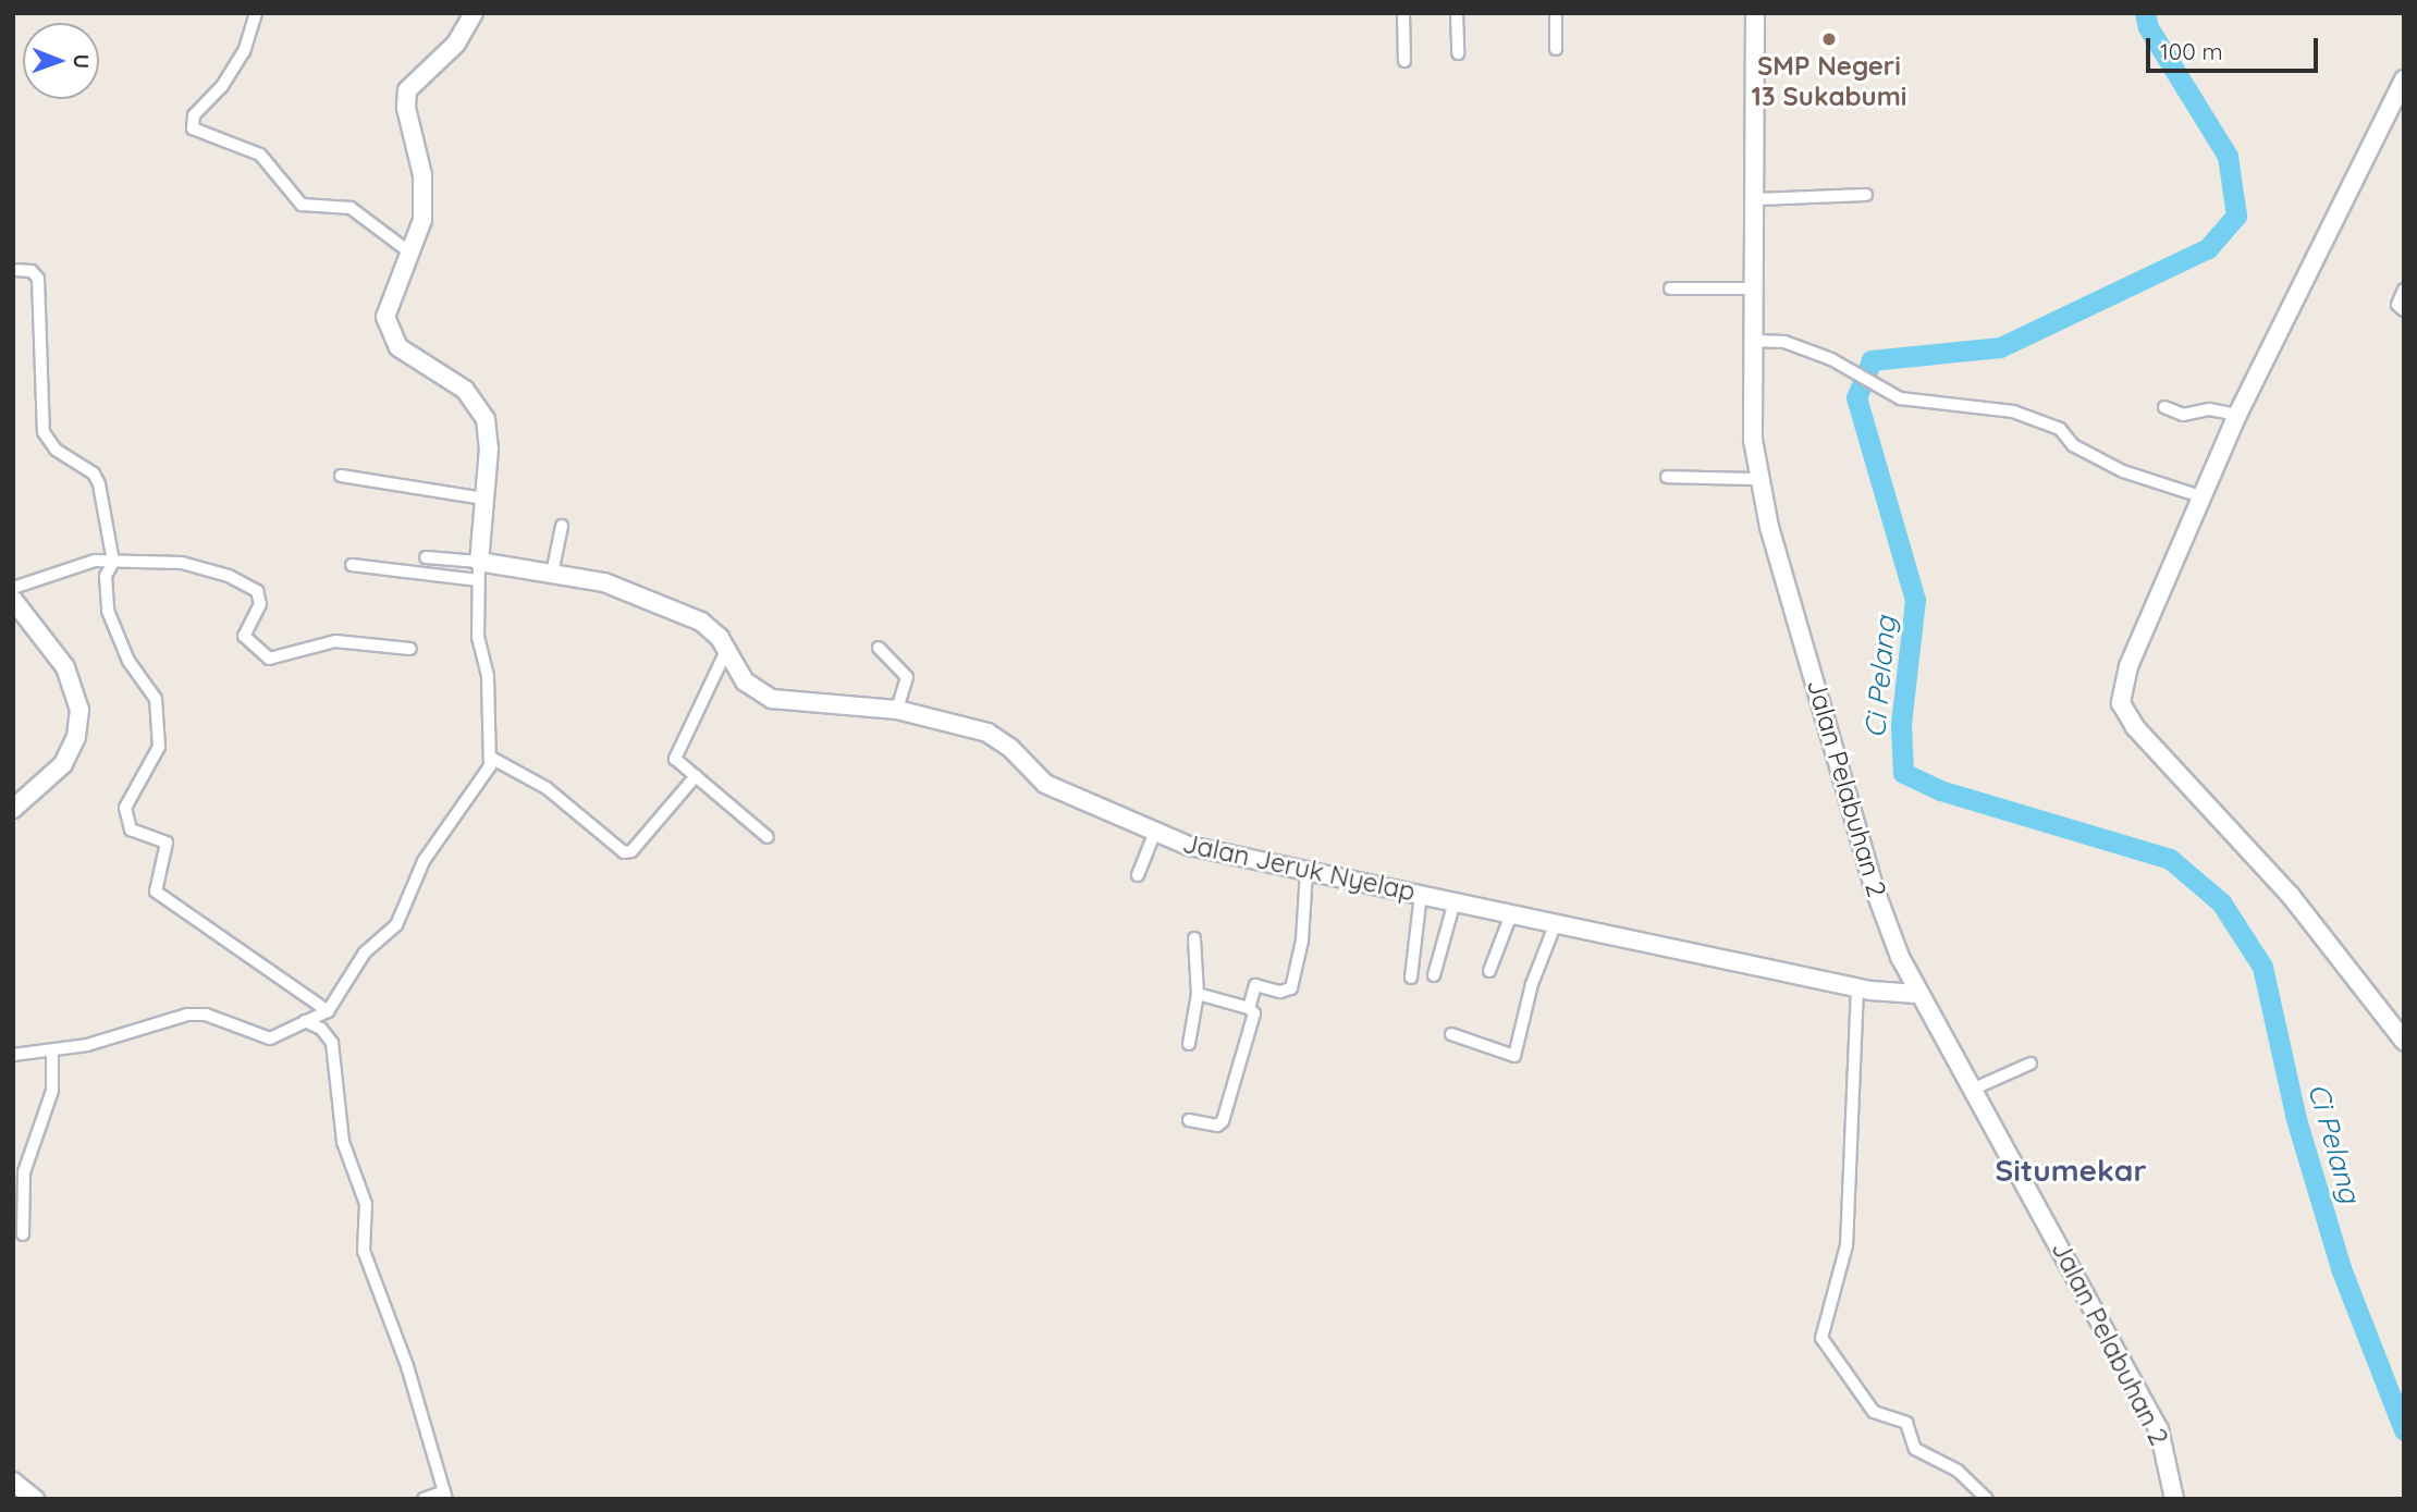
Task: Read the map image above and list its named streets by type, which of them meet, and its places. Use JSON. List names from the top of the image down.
{
  "streets": {
    "street": ["Jalan Pelabuhan 2", "Jalan Jeruk Nyelap"]
  },
  "crossings": [
    ["Jalan Pelabuhan 2", "Jalan Jeruk Nyelap"]
  ],
  "districts": ["Situmekar"],
  "water": ["Ci Pelang"],
  "places": ["SMP Negeri 13 Sukabumi"],
  "scale_bar": "100 m",
  "north": "right"
}
